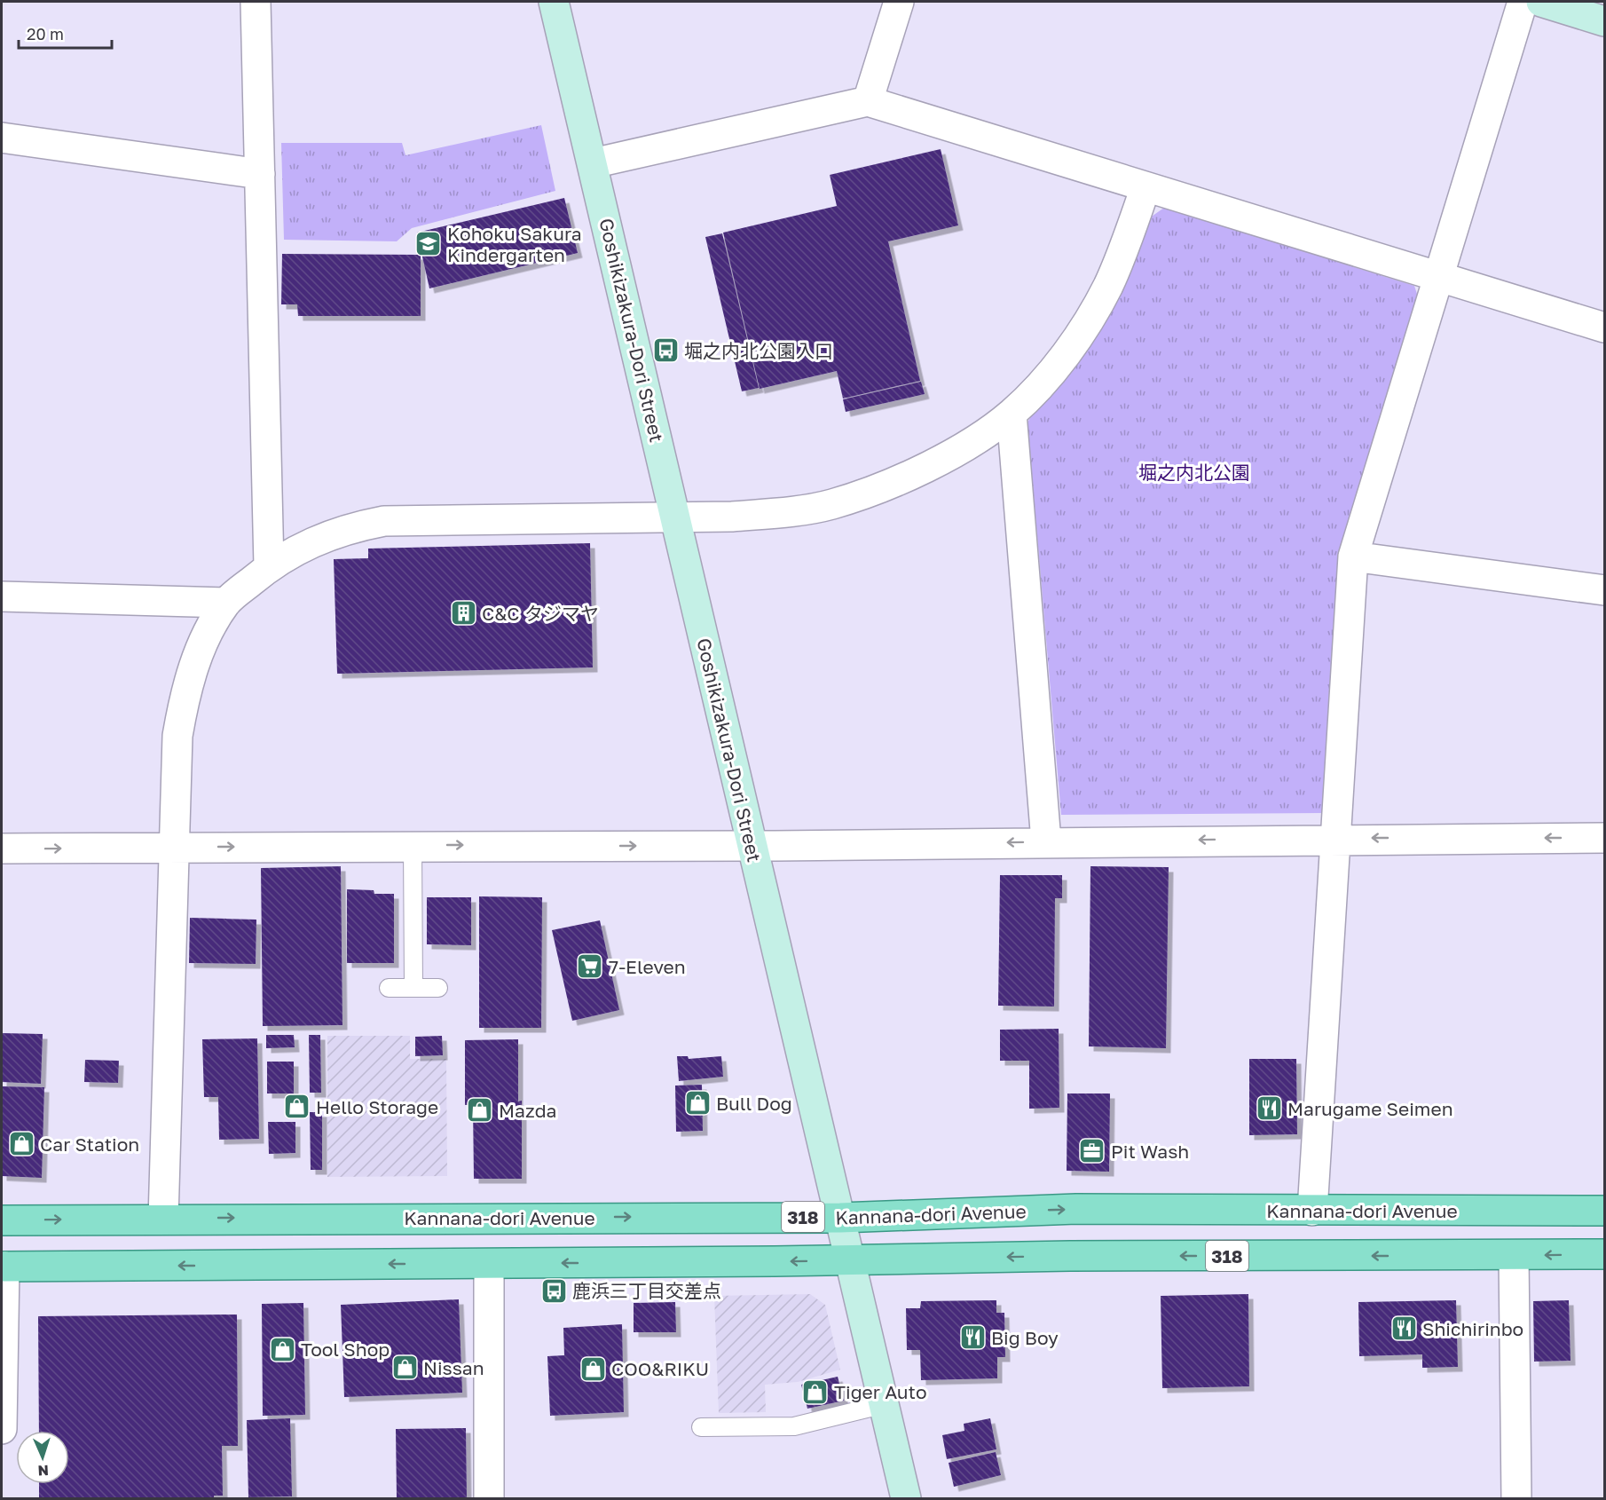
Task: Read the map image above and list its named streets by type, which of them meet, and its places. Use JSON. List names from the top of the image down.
{
  "streets": {
    "main road": ["Kannana-dori Avenue", "318"],
    "street": ["Goshikizakura-Dori Street"]
  },
  "crossings": [
    ["Goshikizakura-Dori Street", "Kannana-dori Avenue"],
    ["Goshikizakura-Dori Street", "318"]
  ],
  "parks": ["堀之内北公園"],
  "places": {
    "school or university": ["Kohoku Sakura Kindergarten"],
    "bus stop": ["堀之内北公園入口", "鹿浜三丁目交差点"],
    "building": ["C&C タジマヤ"],
    "supermarket": ["7-Eleven"],
    "shop": [
      "Bull Dog",
      "Hello Storage",
      "Mazda",
      "Car Station",
      "Tool Shop",
      "Nissan",
      "COO&RIKU",
      "Tiger Auto"
    ],
    "restaurant": ["Marugame Seimen", "Shichirinbo", "Big Boy"],
    "office": ["Pit Wash"]
  },
  "scale_bar": "20 m",
  "north": "bottom"
}
